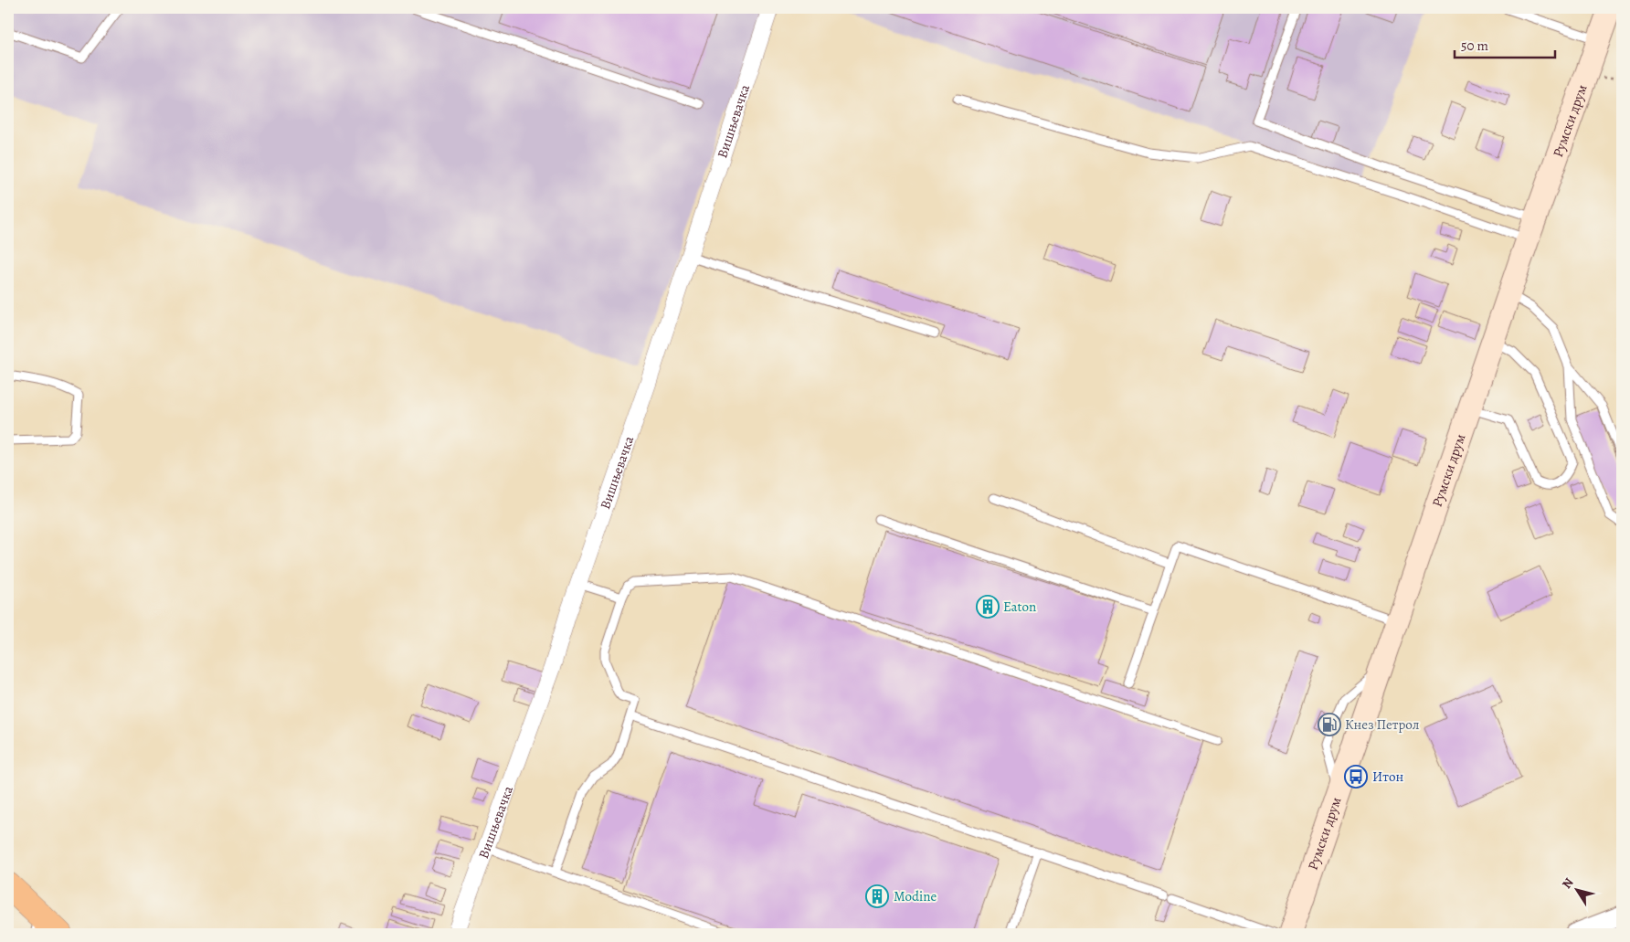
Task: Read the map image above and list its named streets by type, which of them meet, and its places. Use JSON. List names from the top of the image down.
{
  "streets": {
    "main road": ["Румски друм"],
    "street": ["Вишњевачка"]
  },
  "places": {
    "building": ["Eaton", "Modine"],
    "fuel station": ["Кнез Петрол"],
    "bus stop": ["Итон"]
  },
  "scale_bar": "50 m",
  "north": "top left"
}
